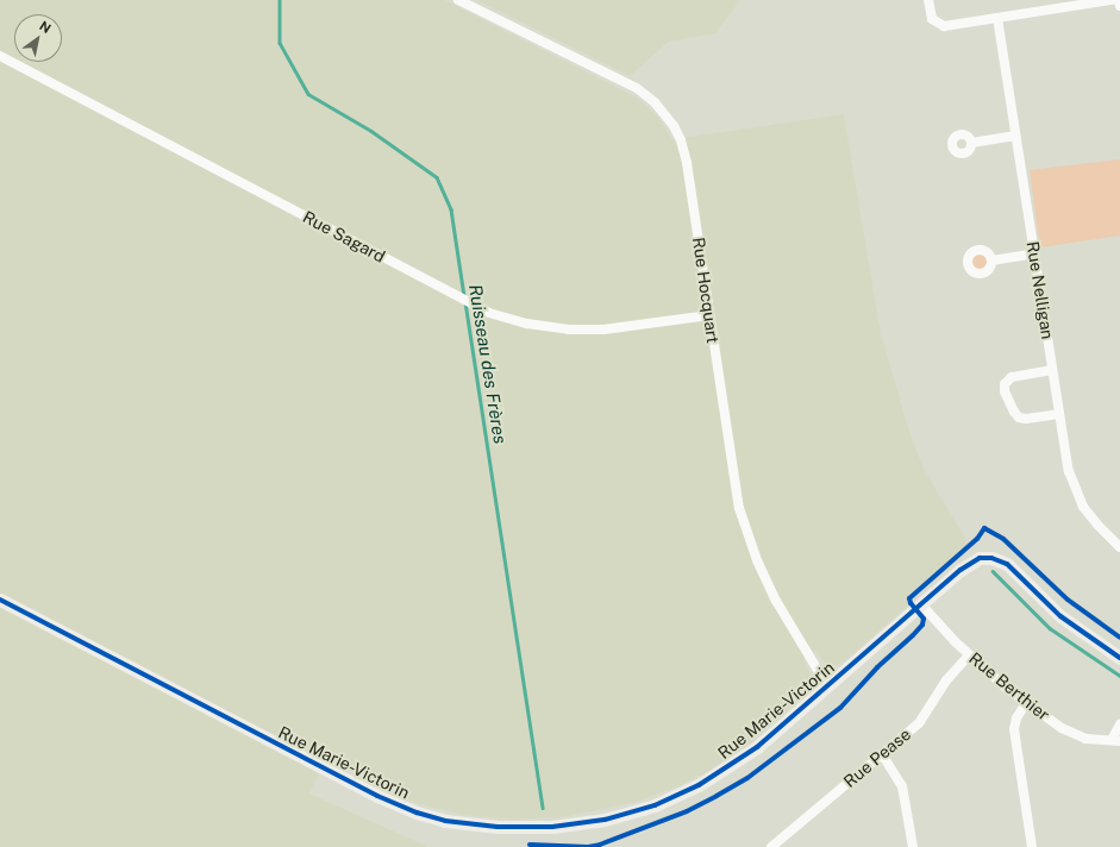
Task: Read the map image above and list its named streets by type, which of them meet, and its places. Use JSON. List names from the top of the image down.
{
  "streets": {
    "street": [
      "Rue Sagard",
      "Rue Hocquart",
      "Rue Nelligan",
      "Rue Berthier",
      "Rue Marie-Victorin",
      "Rue Pease"
    ]
  },
  "crossings": [
    ["Rue Sagard", "Rue Hocquart"],
    ["Rue Hocquart", "Rue Marie-Victorin"],
    ["Rue Berthier", "Rue Marie-Victorin"],
    ["Rue Berthier", "Rue Pease"]
  ],
  "water": ["Ruisseau des Frères"],
  "north": "top right"
}
